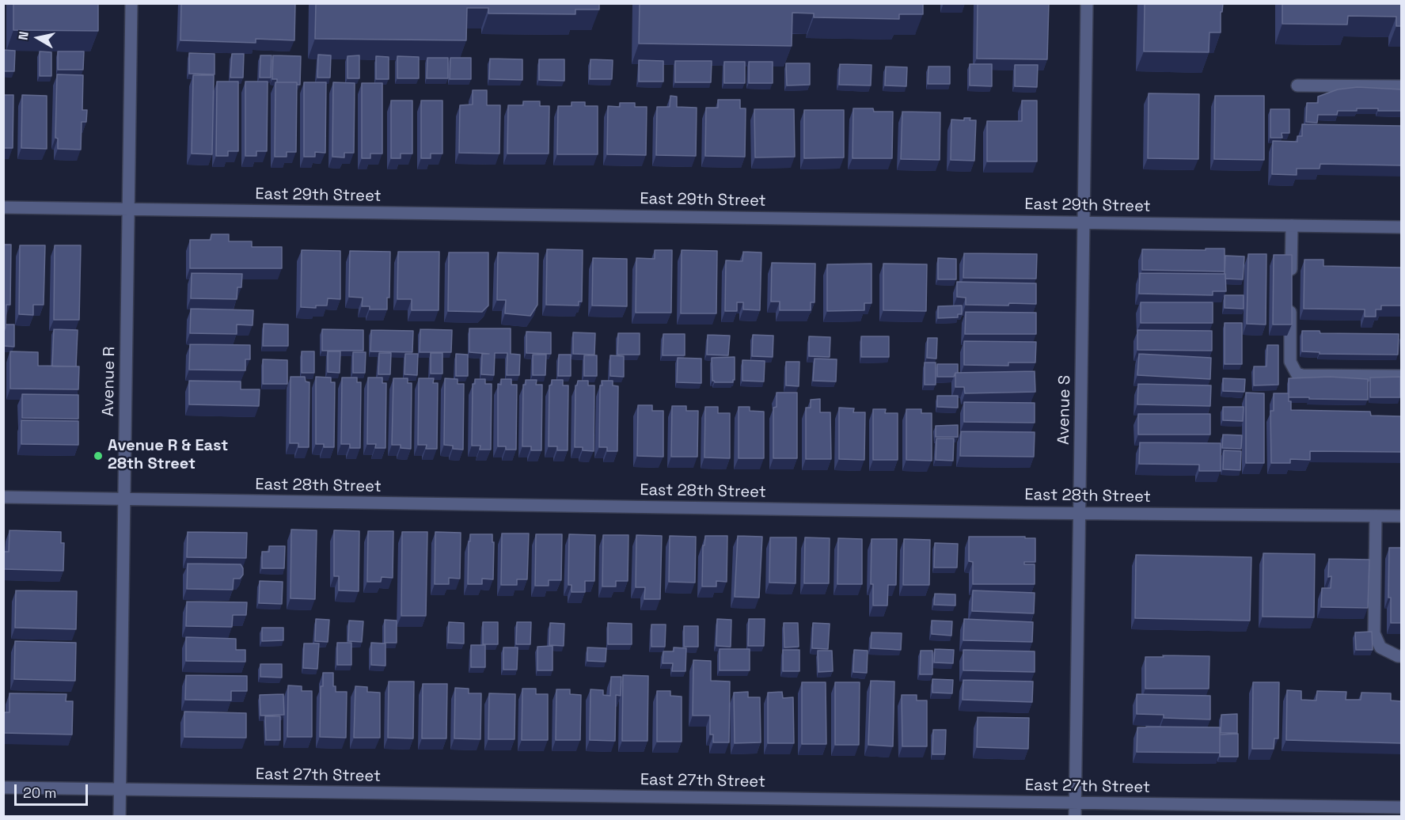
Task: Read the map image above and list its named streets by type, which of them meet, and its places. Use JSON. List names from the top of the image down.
{
  "streets": {
    "street": [
      "East 29th Street",
      "Avenue R",
      "Avenue S",
      "East 28th Street",
      "East 27th Street"
    ]
  },
  "crossings": [
    ["East 29th Street", "Avenue R"],
    ["East 29th Street", "Avenue S"],
    ["Avenue R", "East 28th Street"],
    ["Avenue R", "East 27th Street"],
    ["Avenue S", "East 28th Street"],
    ["Avenue S", "East 27th Street"]
  ],
  "places": ["Avenue R & East 28th Street"],
  "scale_bar": "20 m",
  "north": "left"
}
